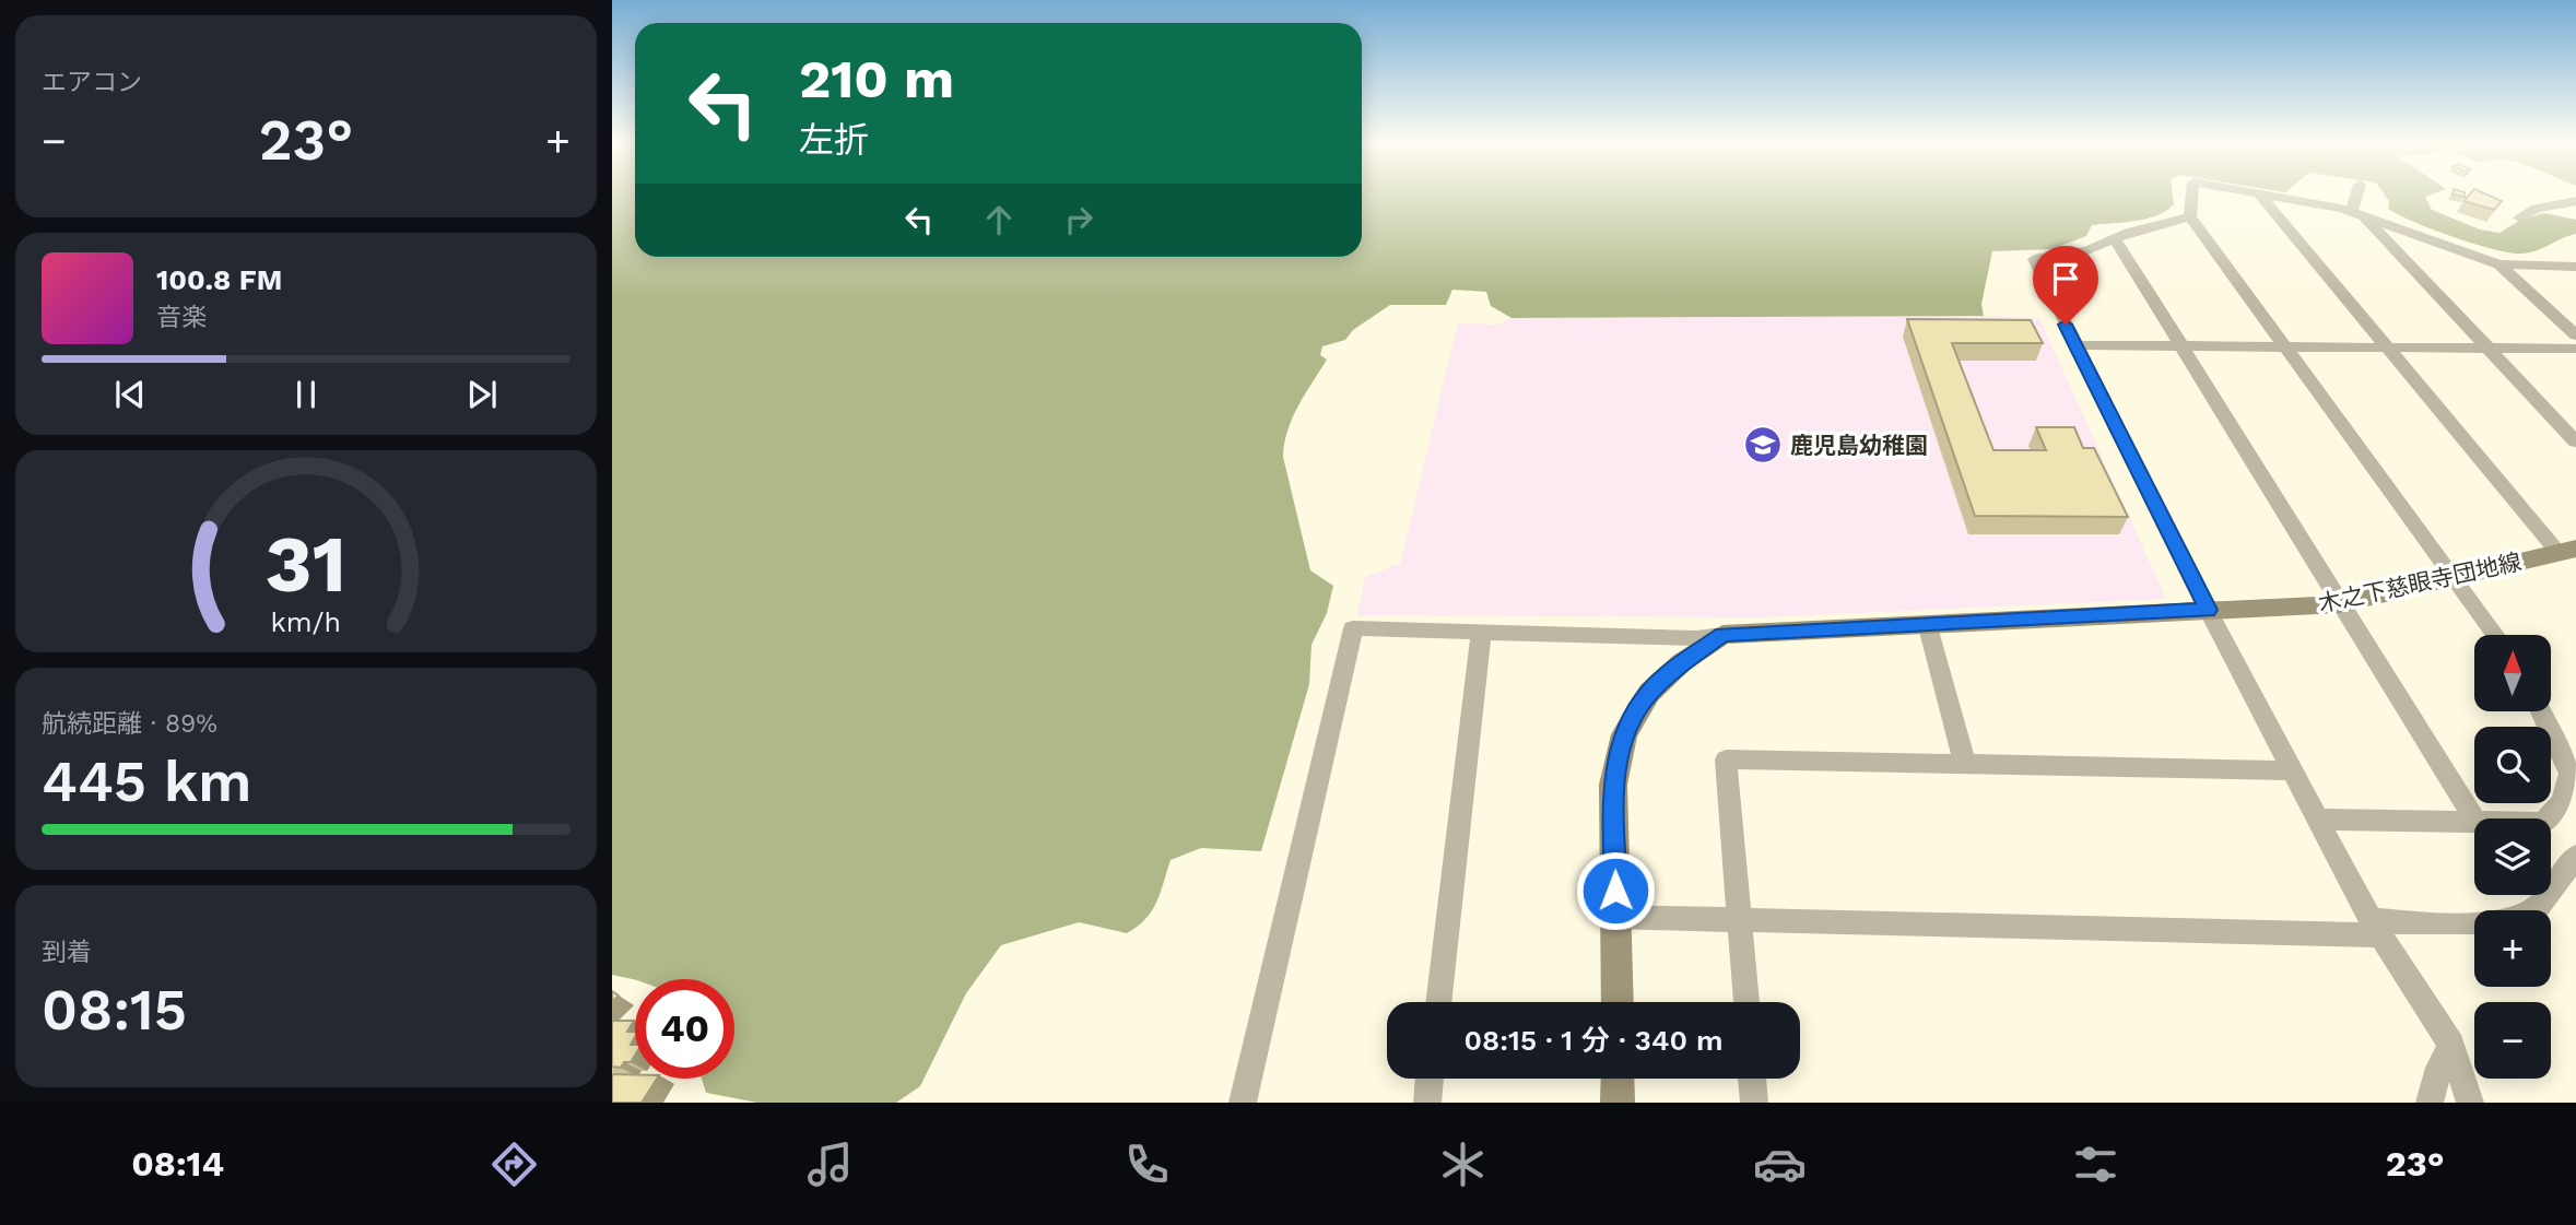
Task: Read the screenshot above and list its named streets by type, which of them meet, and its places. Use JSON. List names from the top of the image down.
{
  "streets": {
    "street": ["木之下慈眼寺団地線"]
  },
  "places": {
    "school or university": ["鹿児島幼稚園"]
  },
  "north": "top",
  "page": {
    "tile": [
      "エアコン",
      ["航続距離 · 89%", "445 km"],
      ["到着", "08:15"]
    ],
    "turn": ["210 m", "左折"],
    "heat": ["−", "23°", "+"],
    "song": ["100.8 FM", "音楽"],
    "map_buttons": ["+", "−"],
    "limit": "40",
    "trip": "08:15 · 1 分 · 340 m",
    "tabs": ["08:14", "23°"],
    "gauge": ["31", "km/h"]
  }
}
